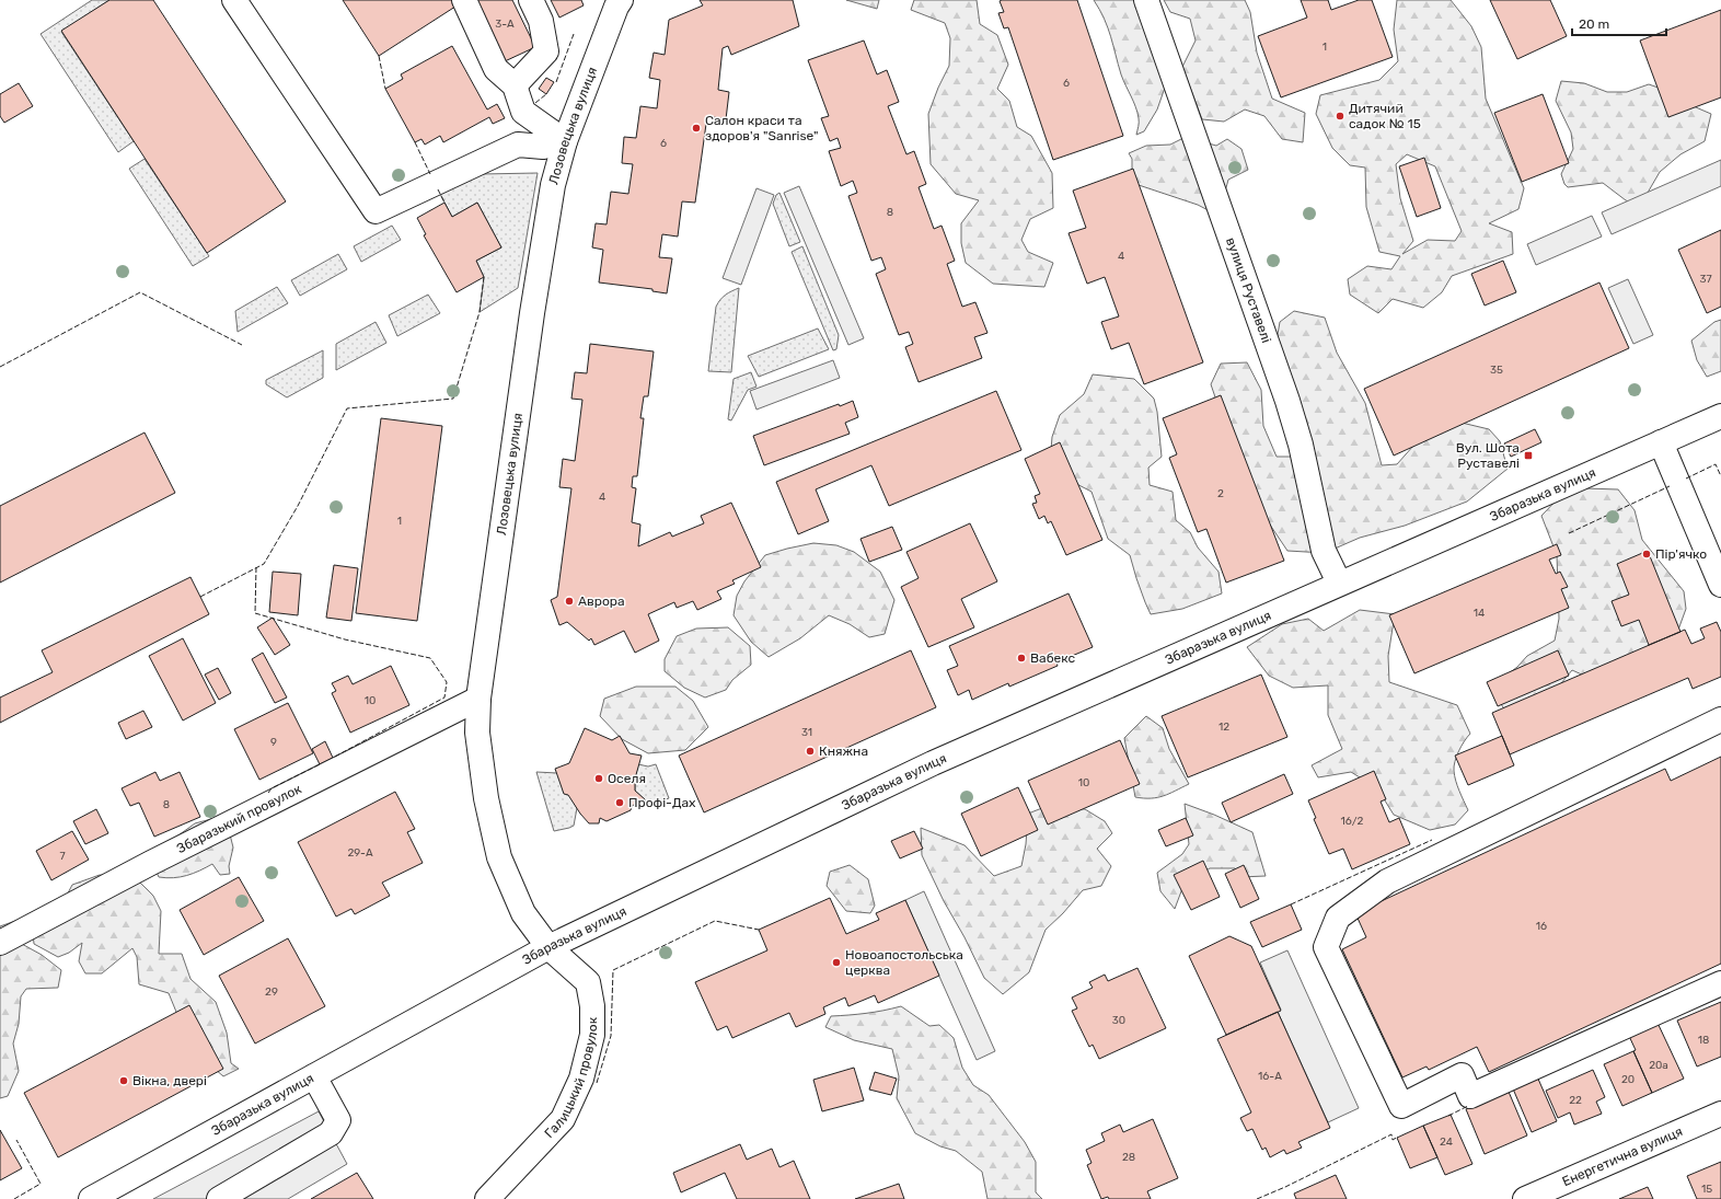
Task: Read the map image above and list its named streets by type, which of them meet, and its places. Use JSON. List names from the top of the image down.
{
  "streets": {
    "street": [
      "Лозовецька вулиця",
      "вулиця Руставелі",
      "Збаразька вулиця",
      "Збаразький провулок",
      "Галицький провулок",
      "Енергетична вулиця"
    ]
  },
  "crossings": [
    ["Лозовецька вулиця", "Збаразька вулиця"],
    ["Лозовецька вулиця", "Збаразький провулок"],
    ["Лозовецька вулиця", "Галицький провулок"],
    ["вулиця Руставелі", "Збаразька вулиця"],
    ["Збаразька вулиця", "Галицький провулок"]
  ],
  "places": {
    "other": [
      "Дитячий садок № 15",
      "Салон краси та здоров'я \"Sanrise\"",
      "Пір'ячко",
      "Аврора",
      "Вабекс",
      "Княжна",
      "Оселя",
      "Профі-Дах",
      "Новоапостольська церква",
      "Вікна, двері"
    ],
    "transit": ["Вул. Шота Руставелі"]
  },
  "house_numbers": [
    "3-А",
    "1",
    "6",
    "6",
    "8",
    "4",
    "37",
    "35",
    "2",
    "4",
    "1",
    "14",
    "10",
    "12",
    "31",
    "9",
    "10",
    "8",
    "16/2",
    "29-А",
    "7",
    "16",
    "29",
    "30",
    "18",
    "20а",
    "16-А",
    "20",
    "22",
    "24",
    "28",
    "15"
  ],
  "scale_bar": "20 m"
}
